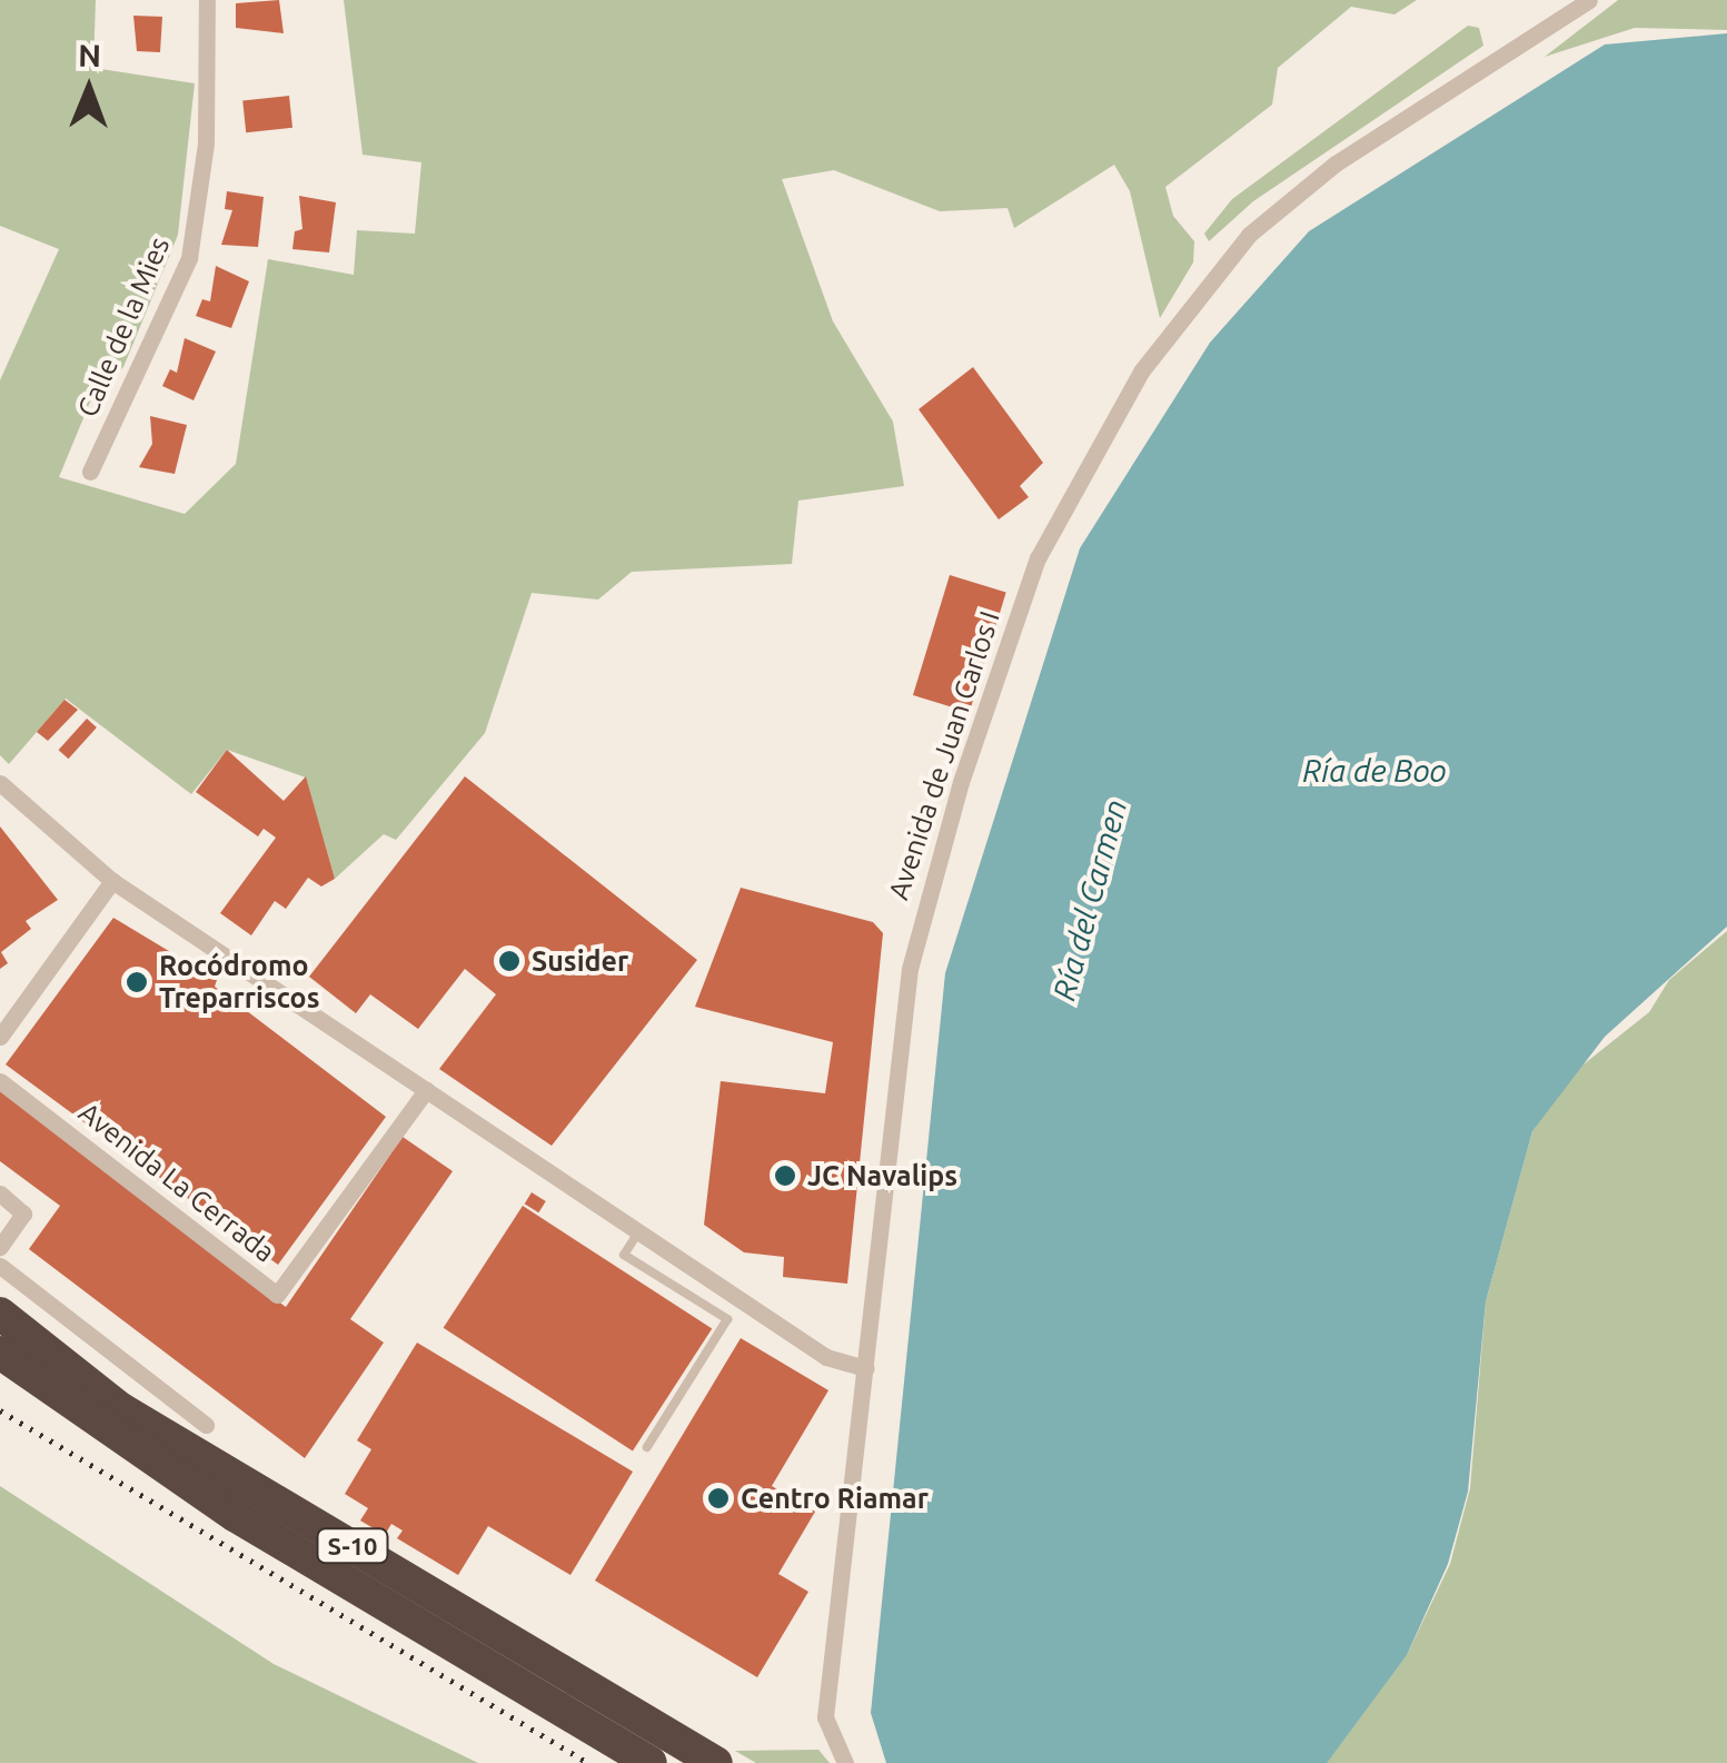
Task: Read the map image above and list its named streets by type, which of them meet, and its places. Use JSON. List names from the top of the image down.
{
  "streets": {
    "highway": ["S-10"],
    "street": ["Calle de la Mies", "Avenida de Juan Carlos I", "Avenida La Cerrada"]
  },
  "water": ["Ría de Boo", "Ría del Carmen"],
  "places": [
    "Susider",
    "Rocódromo Treparriscos",
    "JC Navalips",
    "Centro Riamar"
  ],
  "north": "top"
}
